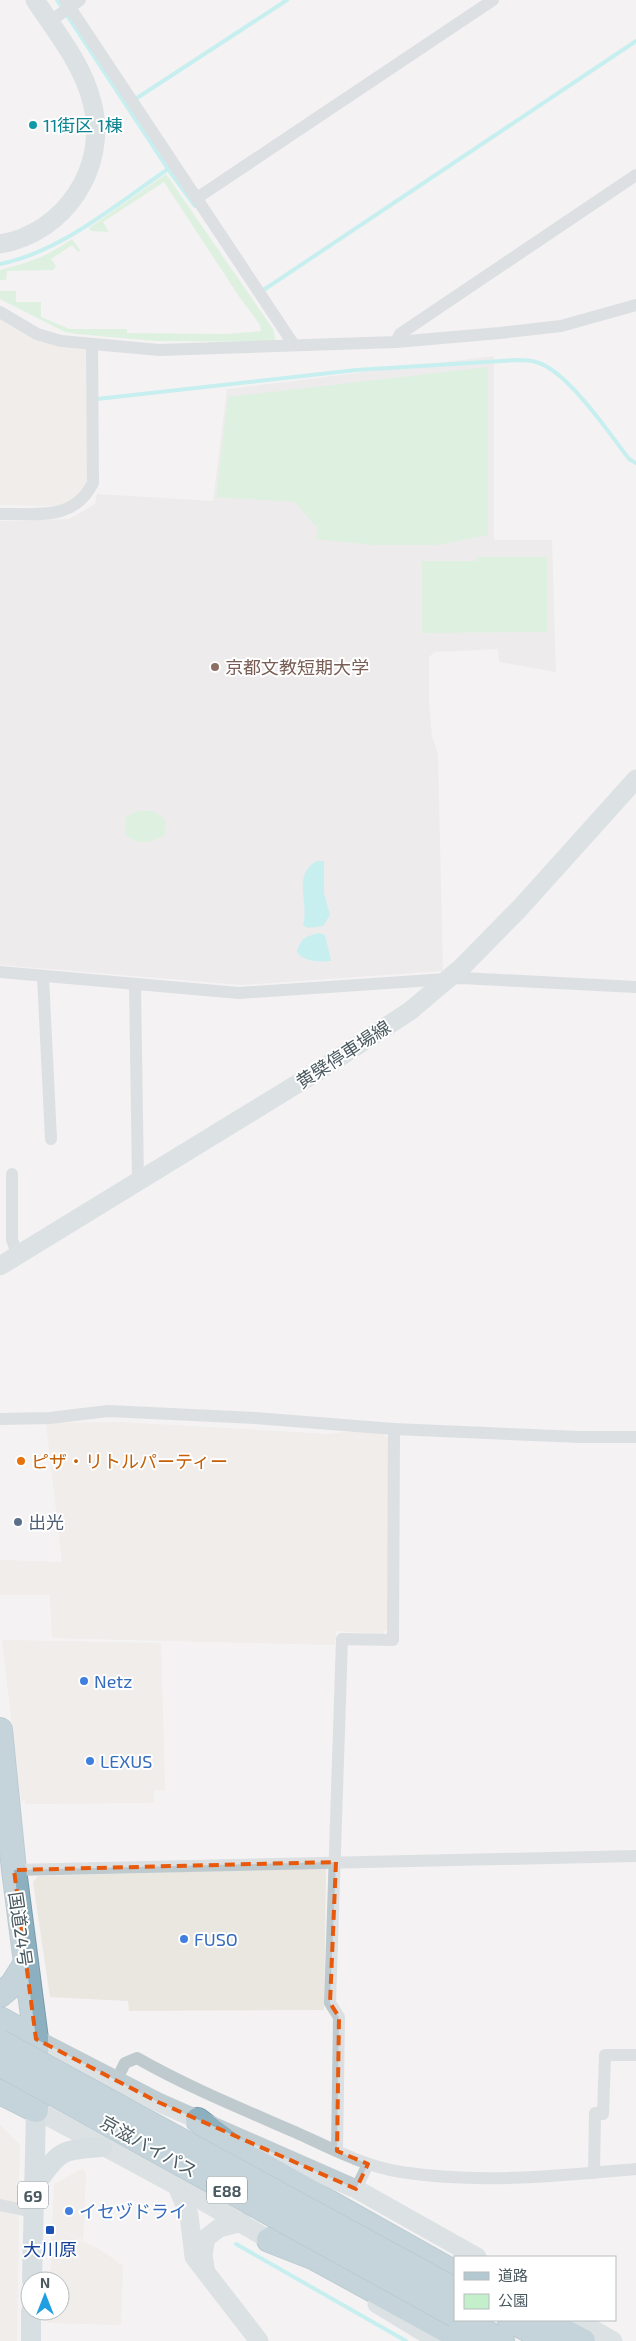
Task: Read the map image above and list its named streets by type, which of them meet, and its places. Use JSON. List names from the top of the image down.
{
  "streets": {
    "highway": ["国道24号", "京滋バイパス", "E88"],
    "main road": ["69"],
    "street": ["黄檗停車場線"]
  },
  "crossings": [
    ["国道24号", "69"]
  ],
  "places": {
    "other": [
      "11街区 1棟",
      "京都文教短期大学",
      "ピザ・リトルパーティー",
      "出光",
      "Netz",
      "LEXUS",
      "FUSO",
      "イセヅドライ"
    ],
    "transit": ["大川原"]
  },
  "legend": ["道路", "公園"],
  "north": "top"
}
